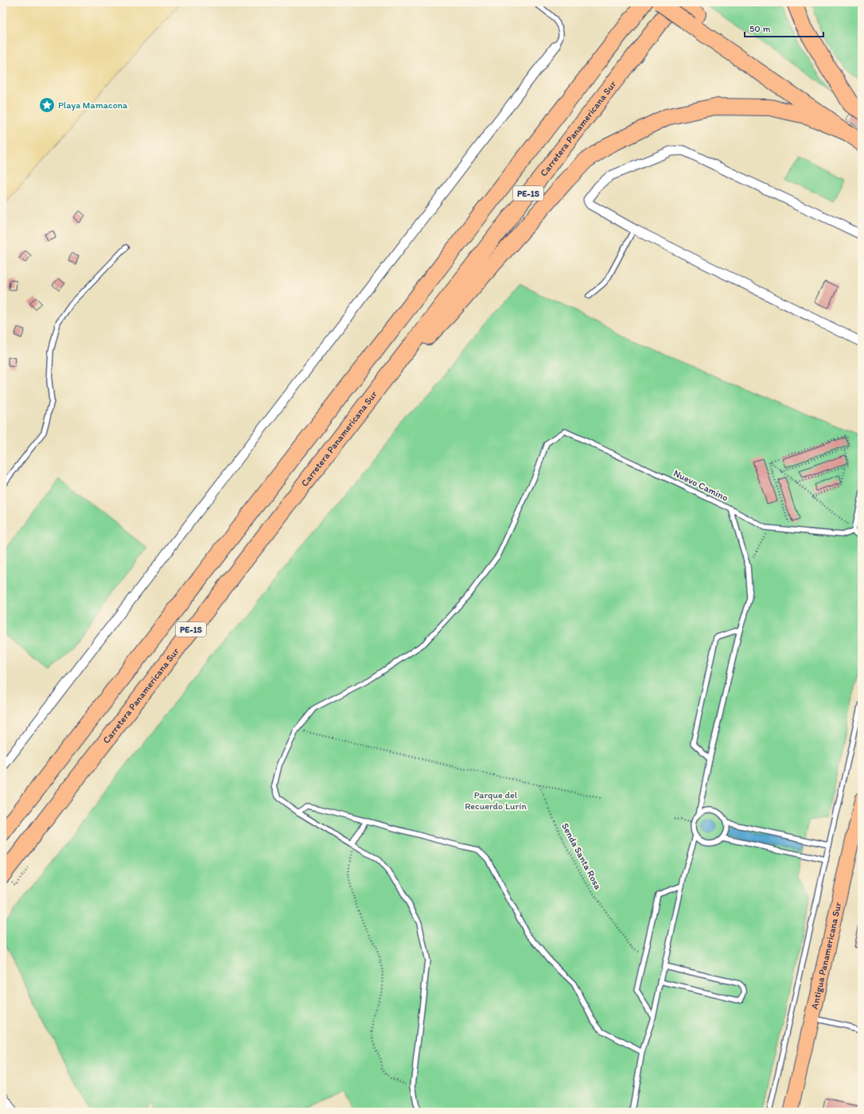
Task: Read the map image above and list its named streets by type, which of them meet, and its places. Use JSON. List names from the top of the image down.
{
  "streets": {
    "highway": ["Carretera Panamericana Sur", "PE-1S"],
    "main road": ["Antigua Panamericana Sur"],
    "lane": ["Nuevo Camino"],
    "path": ["Senda Santa Rosa"]
  },
  "parks": ["Parque del Recuerdo Lurín"],
  "places": {
    "place": ["Playa Mamacona"]
  },
  "scale_bar": "50 m"
}
